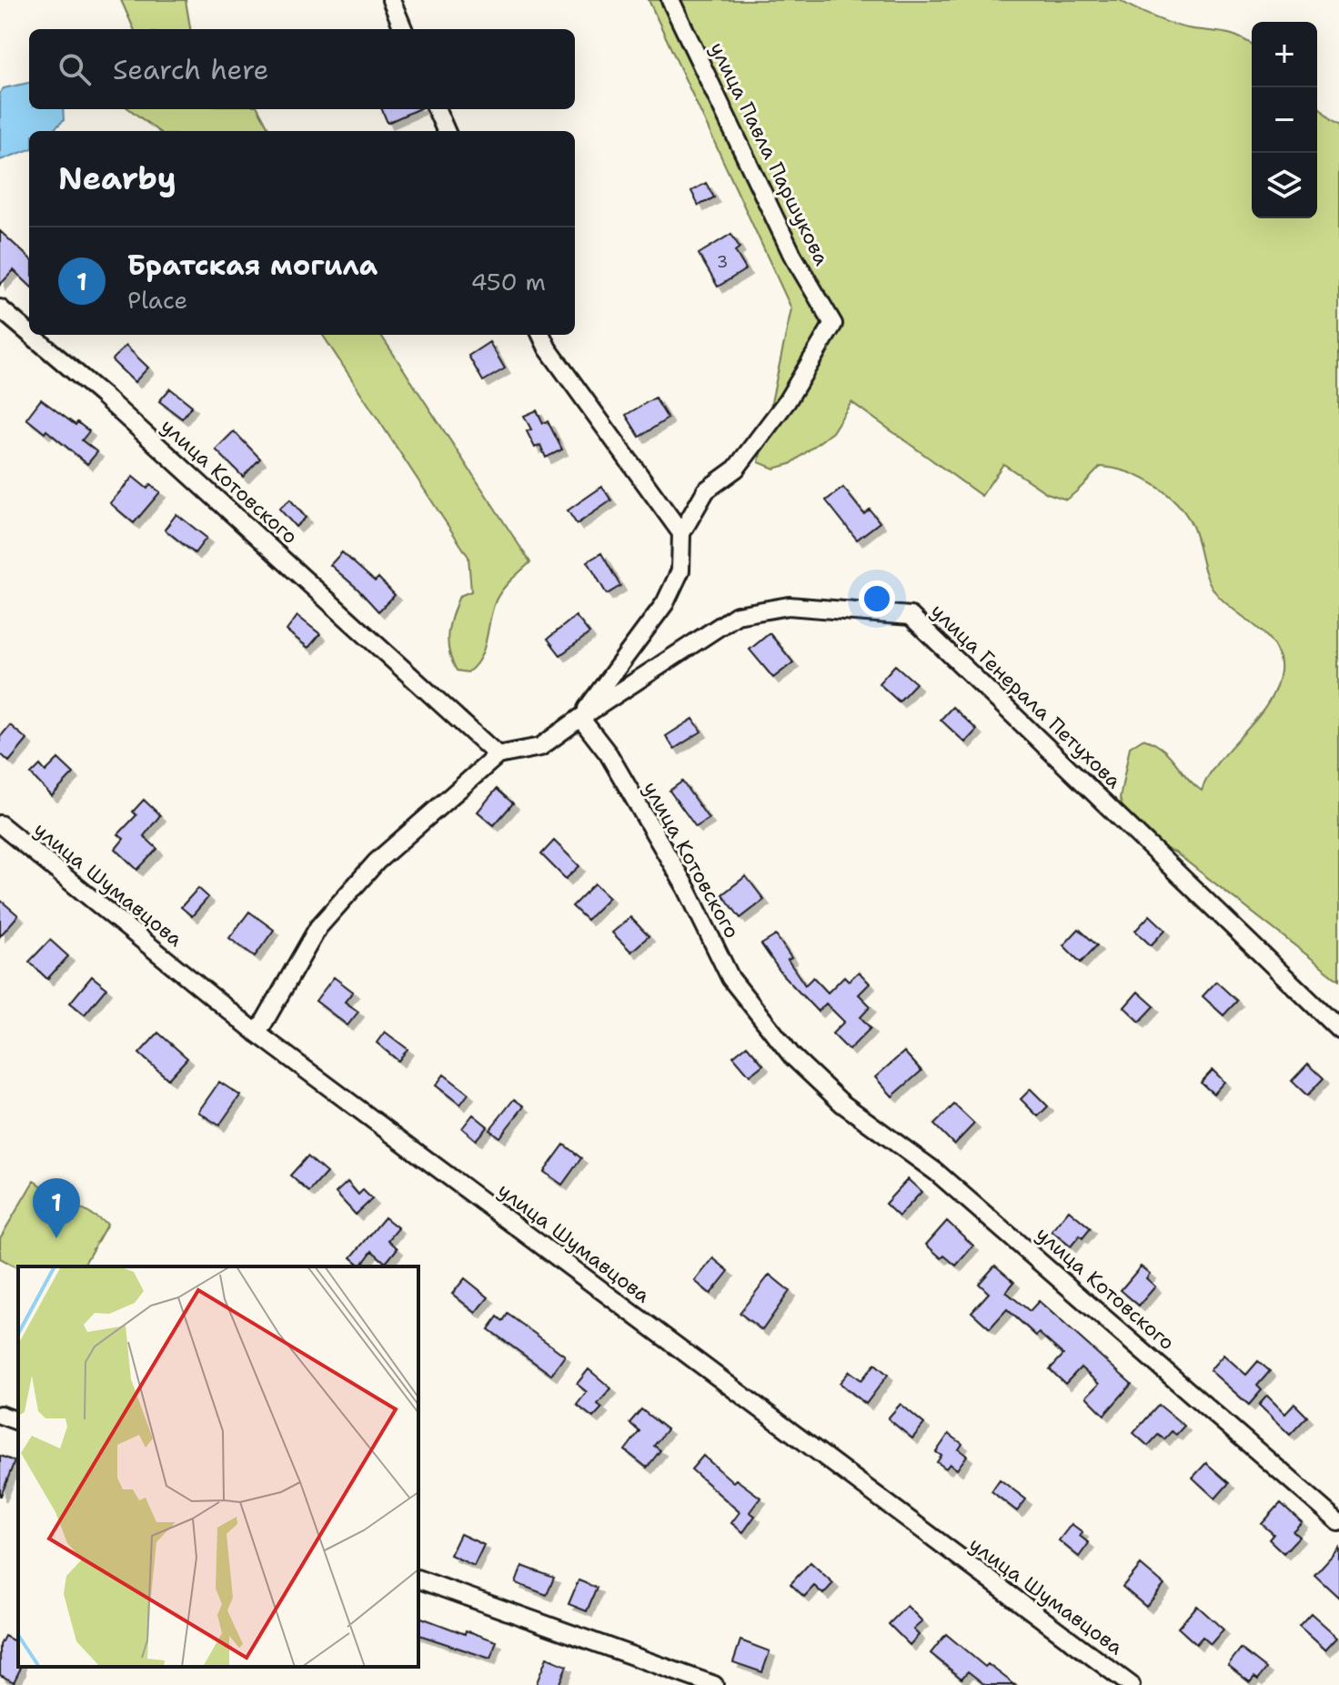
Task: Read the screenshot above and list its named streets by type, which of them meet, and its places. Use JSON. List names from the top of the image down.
{
  "streets": {
    "street": [
      "улица Павла Паршукова",
      "улица Котовского",
      "улица Генерала Петухова",
      "улица Шумавцова"
    ]
  },
  "crossings": [
    ["улица Котовского", "улица Генерала Петухова"]
  ],
  "house_numbers": ["3"],
  "page": {
    "map_buttons": ["+", "−"],
    "search": "Search here",
    "heading": "Nearby",
    "list": [
      {
        "mark": "1",
        "name": "Братская могила",
        "note": "Place",
        "value": "450 m"
      }
    ],
    "pins": "1"
  }
}
